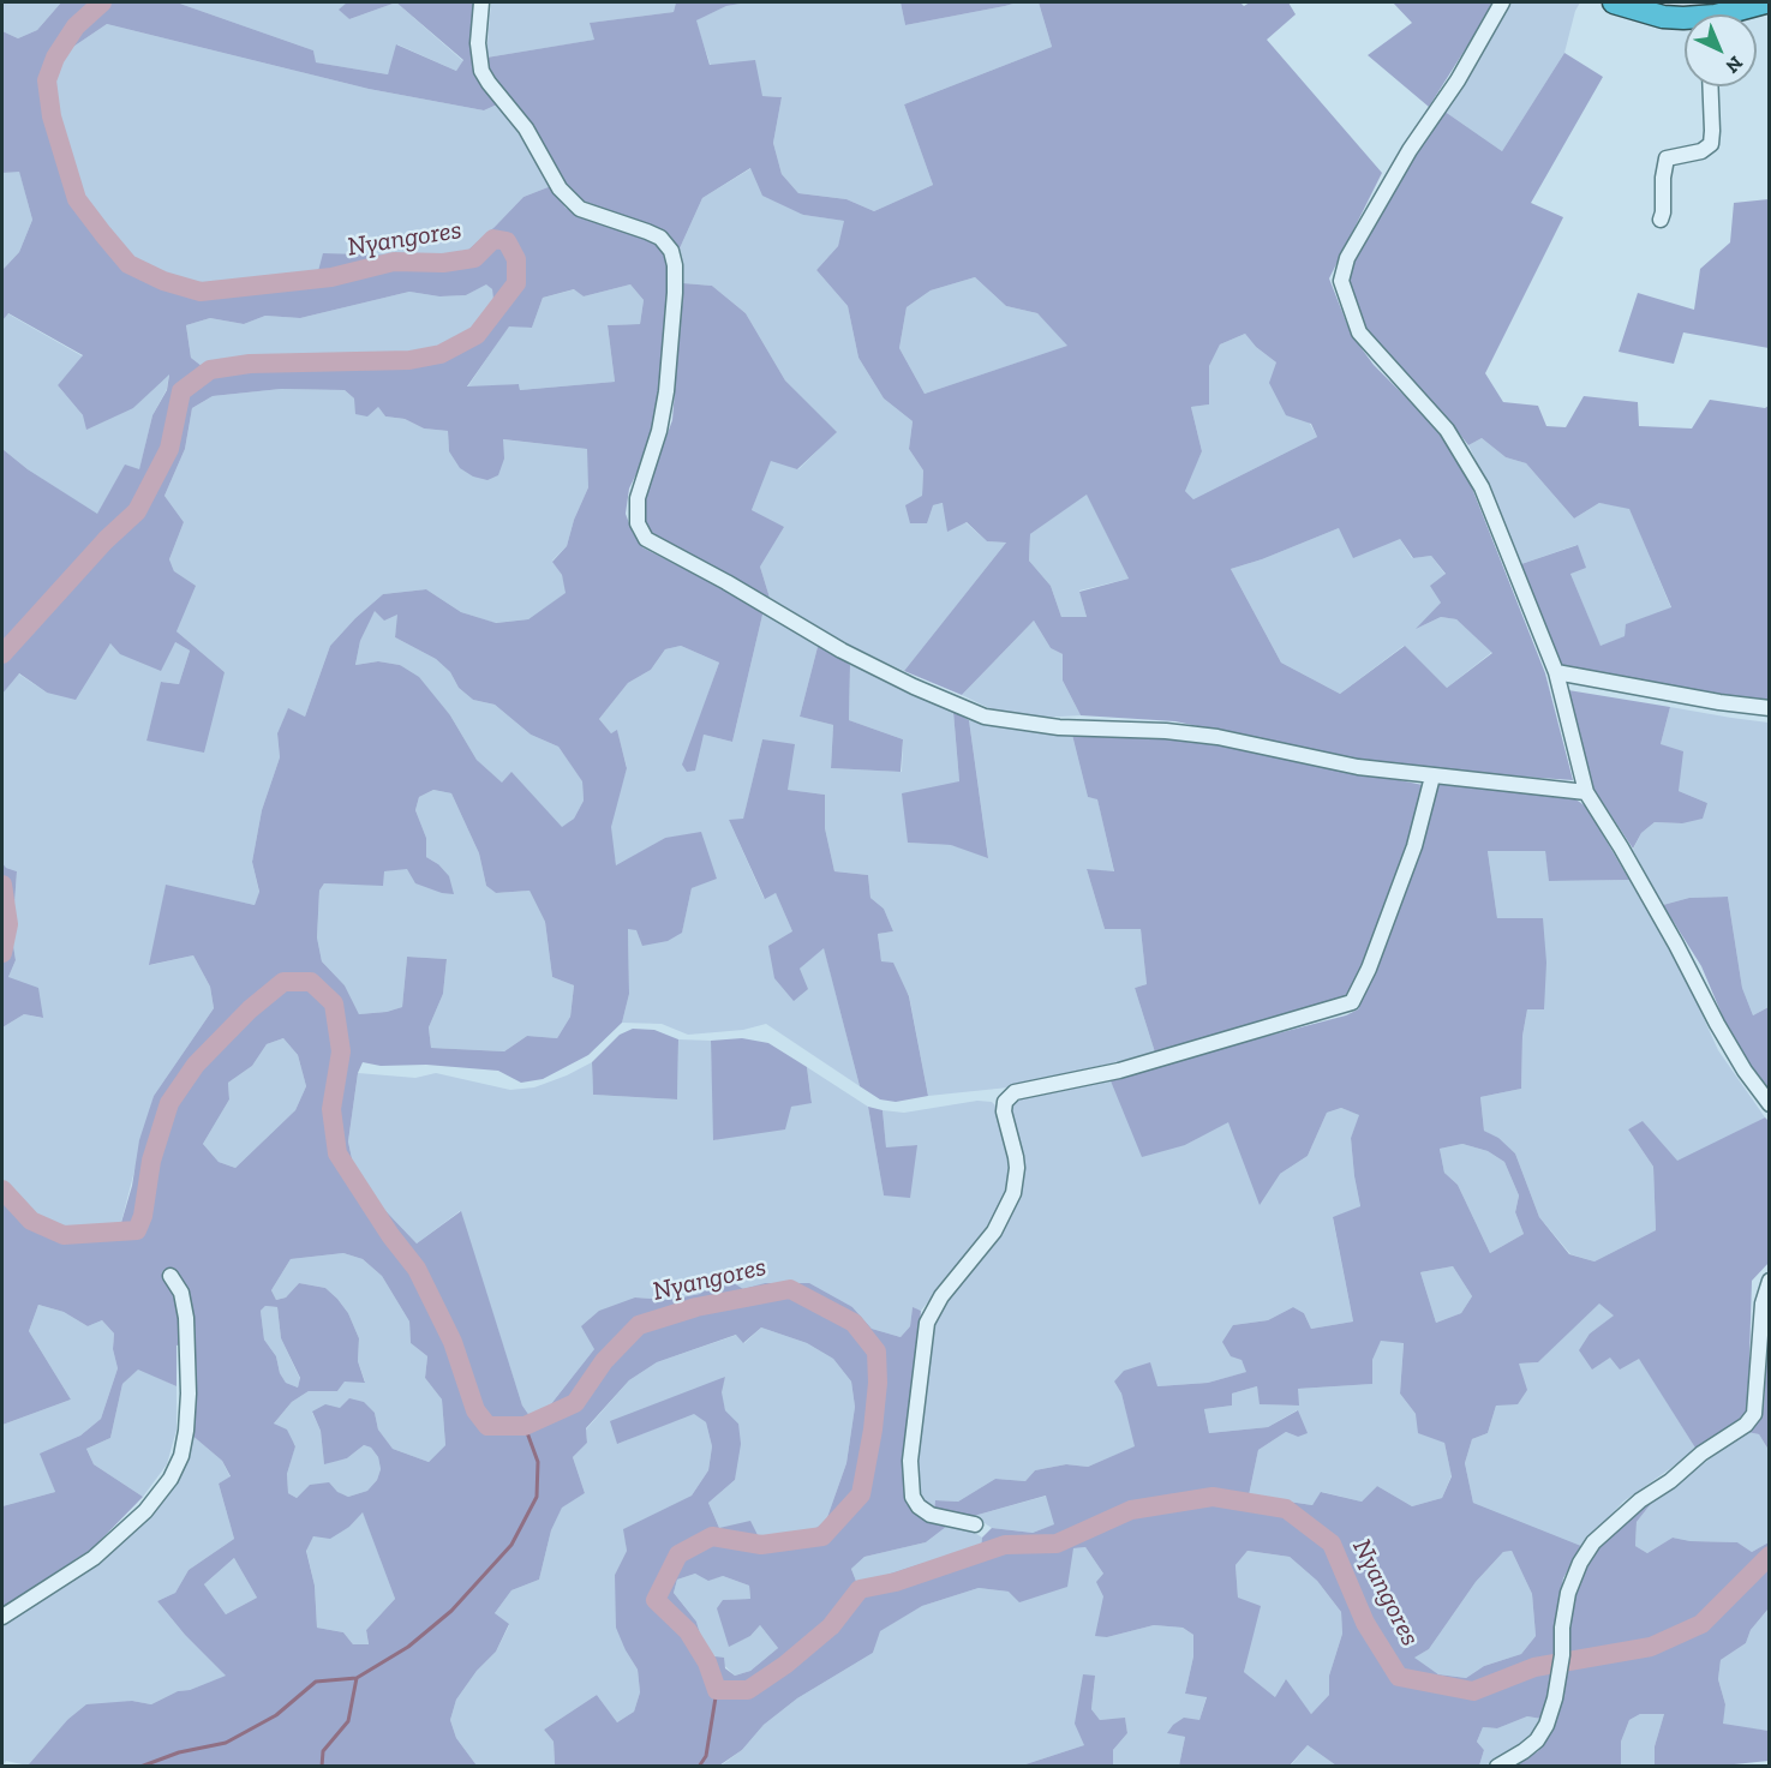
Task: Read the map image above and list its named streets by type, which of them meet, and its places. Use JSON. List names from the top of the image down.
{
  "water": ["Nyangores"],
  "north": "bottom right"
}
